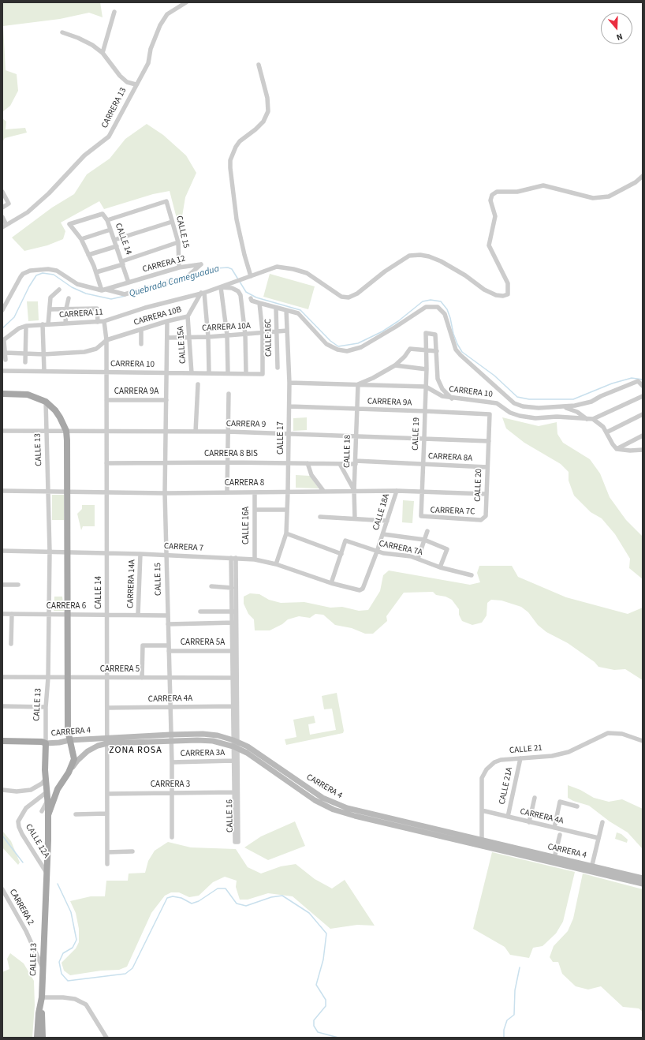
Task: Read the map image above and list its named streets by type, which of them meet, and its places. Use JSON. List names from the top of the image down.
{
  "streets": {
    "main road": ["CALLE 13", "CARRERA 4"],
    "street": [
      "CARRERA 13",
      "CALLE 15",
      "CALLE 14",
      "CARRERA 12",
      "CARRERA 11",
      "CARRERA 10B",
      "CARRERA 10A",
      "CALLE 16C",
      "CALLE 15A",
      "CARRERA 10",
      "CARRERA 9A",
      "CARRERA 9",
      "CALLE 19",
      "CALLE 17",
      "CALLE 18",
      "CARRERA 8 BIS",
      "CARRERA 8A",
      "CARRERA 8",
      "CALLE 20",
      "CARRERA 7C",
      "CALLE 18A",
      "CALLE 16A",
      "CARRERA 7",
      "CARRERA 7A",
      "CARRERA 14A",
      "CARRERA 6",
      "CARRERA 5A",
      "CARRERA 5",
      "CARRERA 4A",
      "CALLE 21",
      "CARRERA 3A",
      "CARRERA 3",
      "CALLE 21A",
      "CALLE 16",
      "CALLE 12A",
      "CARRERA 2"
    ]
  },
  "crossings": [
    ["CALLE 15", "CALLE 14"],
    ["CALLE 15", "CARRERA 12"],
    ["CALLE 15", "CARRERA 10B"],
    ["CALLE 15", "CARRERA 10A"],
    ["CALLE 15", "CARRERA 10"],
    ["CALLE 15", "CARRERA 9A"],
    ["CALLE 15", "CARRERA 9"],
    ["CALLE 15", "CARRERA 8 BIS"],
    ["CALLE 15", "CARRERA 8"],
    ["CALLE 15", "CARRERA 7"],
    ["CALLE 15", "CARRERA 6"],
    ["CALLE 15", "CARRERA 5A"],
    ["CALLE 15", "CARRERA 5"],
    ["CALLE 15", "CARRERA 4A"],
    ["CALLE 15", "CARRERA 4"],
    ["CALLE 15", "CARRERA 3A"],
    ["CALLE 15", "CARRERA 3"],
    ["CALLE 14", "CARRERA 12"],
    ["CALLE 14", "CARRERA 11"],
    ["CALLE 14", "CARRERA 10B"],
    ["CALLE 14", "CARRERA 10"],
    ["CALLE 14", "CARRERA 9A"],
    ["CALLE 14", "CARRERA 9"],
    ["CALLE 14", "CARRERA 8 BIS"],
    ["CALLE 14", "CARRERA 8"],
    ["CALLE 14", "CARRERA 7"],
    ["CALLE 14", "CARRERA 6"],
    ["CALLE 14", "CARRERA 5"],
    ["CALLE 14", "CARRERA 4A"],
    ["CALLE 14", "CARRERA 4"],
    ["CALLE 14", "CARRERA 3"],
    ["CARRERA 11", "CARRERA 10B"],
    ["CARRERA 10B", "CALLE 15A"],
    ["CARRERA 10A", "CALLE 16C"],
    ["CARRERA 10A", "CALLE 15A"],
    ["CARRERA 10A", "CARRERA 10"],
    ["CARRERA 10A", "CALLE 17"],
    ["CALLE 15A", "CARRERA 10"],
    ["CARRERA 10", "CALLE 19"],
    ["CARRERA 10", "CALLE 17"],
    ["CARRERA 10", "CALLE 18"],
    ["CARRERA 9A", "CALLE 19"],
    ["CARRERA 9A", "CALLE 17"],
    ["CARRERA 9A", "CALLE 18"],
    ["CARRERA 9A", "CALLE 20"],
    ["CARRERA 9", "CALLE 19"],
    ["CARRERA 9", "CALLE 17"],
    ["CARRERA 9", "CALLE 13"],
    ["CARRERA 9", "CALLE 18"],
    ["CARRERA 9", "CALLE 20"],
    ["CALLE 19", "CARRERA 8A"],
    ["CALLE 19", "CARRERA 8"],
    ["CALLE 19", "CARRERA 7C"],
    ["CALLE 17", "CARRERA 8 BIS"],
    ["CALLE 17", "CARRERA 8"],
    ["CALLE 17", "CARRERA 7"],
    ["CALLE 13", "CARRERA 8"],
    ["CALLE 13", "CARRERA 7"],
    ["CALLE 13", "CARRERA 6"],
    ["CALLE 13", "CARRERA 5"],
    ["CALLE 13", "CARRERA 4"],
    ["CALLE 13", "CALLE 12A"],
    ["CALLE 13", "CARRERA 2"],
    ["CALLE 18", "CARRERA 8 BIS"],
    ["CALLE 18", "CARRERA 8A"],
    ["CALLE 18", "CARRERA 8"],
    ["CARRERA 8 BIS", "CARRERA 8A"],
    ["CARRERA 8A", "CALLE 20"],
    ["CARRERA 8", "CALLE 20"],
    ["CARRERA 8", "CALLE 18A"],
    ["CARRERA 8", "CALLE 16A"],
    ["CALLE 20", "CARRERA 7C"],
    ["CALLE 18A", "CARRERA 7"],
    ["CALLE 18A", "CARRERA 7A"],
    ["CALLE 16A", "CARRERA 7"],
    ["CARRERA 7", "CARRERA 14A"],
    ["CARRERA 7", "CALLE 16"],
    ["CARRERA 14A", "CARRERA 6"],
    ["CARRERA 5A", "CARRERA 5"],
    ["CARRERA 5A", "CALLE 16"],
    ["CARRERA 5", "CALLE 16"],
    ["CARRERA 4A", "CALLE 21"],
    ["CARRERA 4A", "CALLE 21A"],
    ["CARRERA 4A", "CALLE 16"],
    ["CARRERA 4", "CALLE 21"],
    ["CARRERA 4", "CALLE 16"],
    ["CALLE 21", "CALLE 21A"],
    ["CARRERA 3A", "CALLE 16"],
    ["CARRERA 3", "CALLE 16"]
  ],
  "districts": ["ZONA ROSA"],
  "water": ["Quebrada Cameguadua"],
  "north": "bottom"
}
